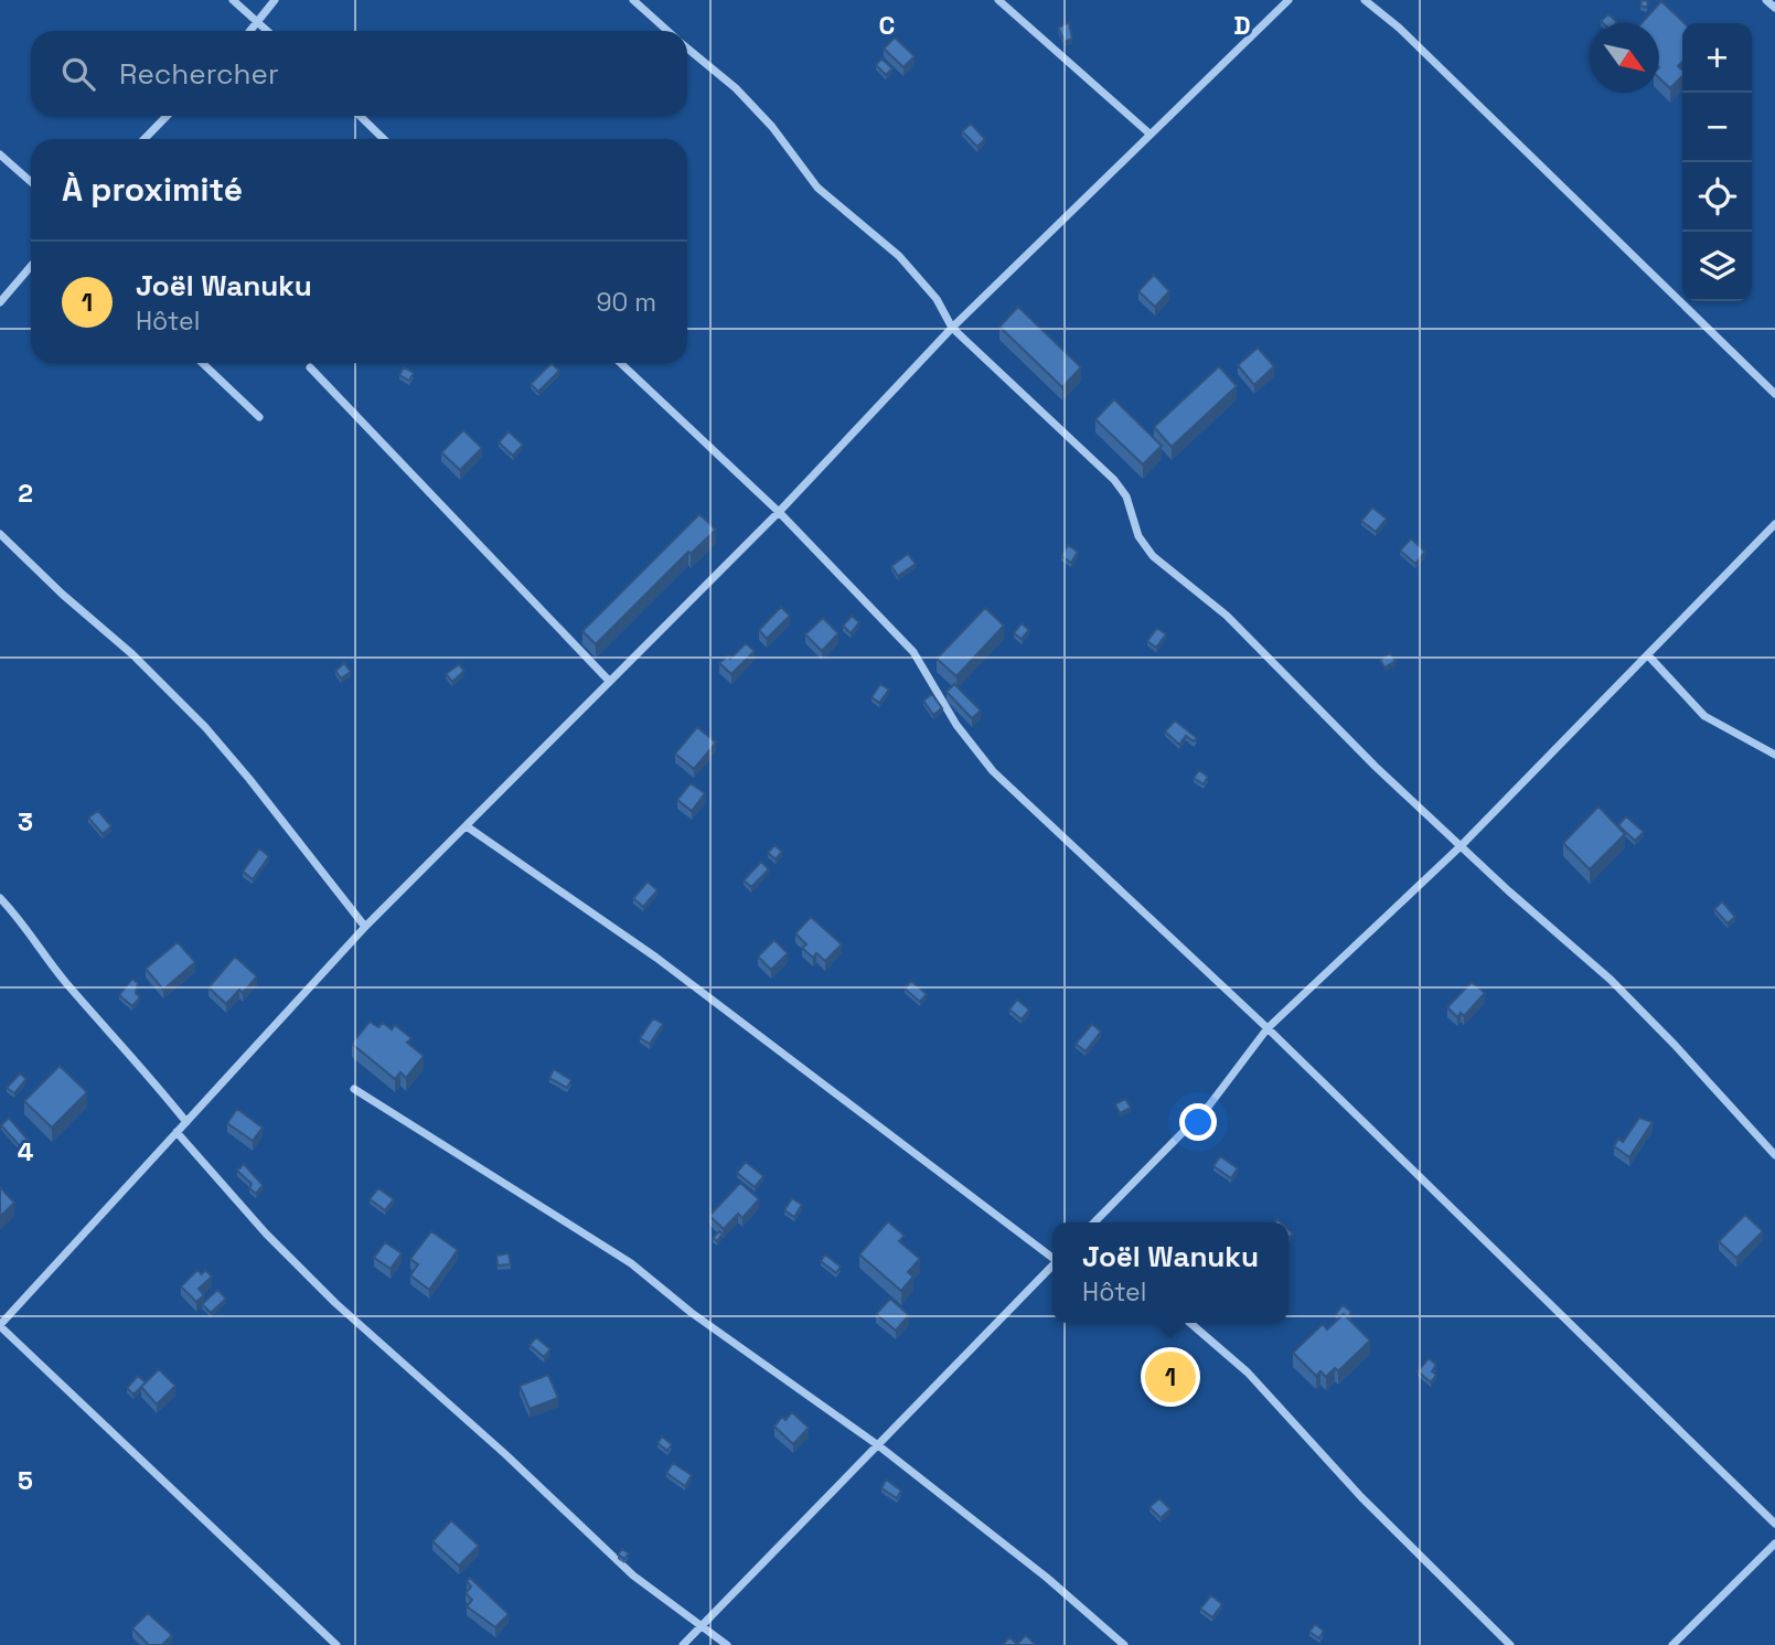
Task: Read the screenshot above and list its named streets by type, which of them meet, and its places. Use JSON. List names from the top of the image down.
{
  "north": "bottom right",
  "page": {
    "map_buttons": ["+", "−"],
    "search": "Rechercher",
    "heading": "À proximité",
    "list": [
      {
        "mark": "1",
        "name": "Joël Wanuku",
        "note": "Hôtel",
        "value": "90 m"
      }
    ],
    "popup": ["Joël Wanuku", "Hôtel"],
    "pins": "1"
  },
  "grid": {
    "columns": ["C", "D"],
    "rows": [
      "2",
      "3",
      "4",
      "5"
    ]
  }
}
